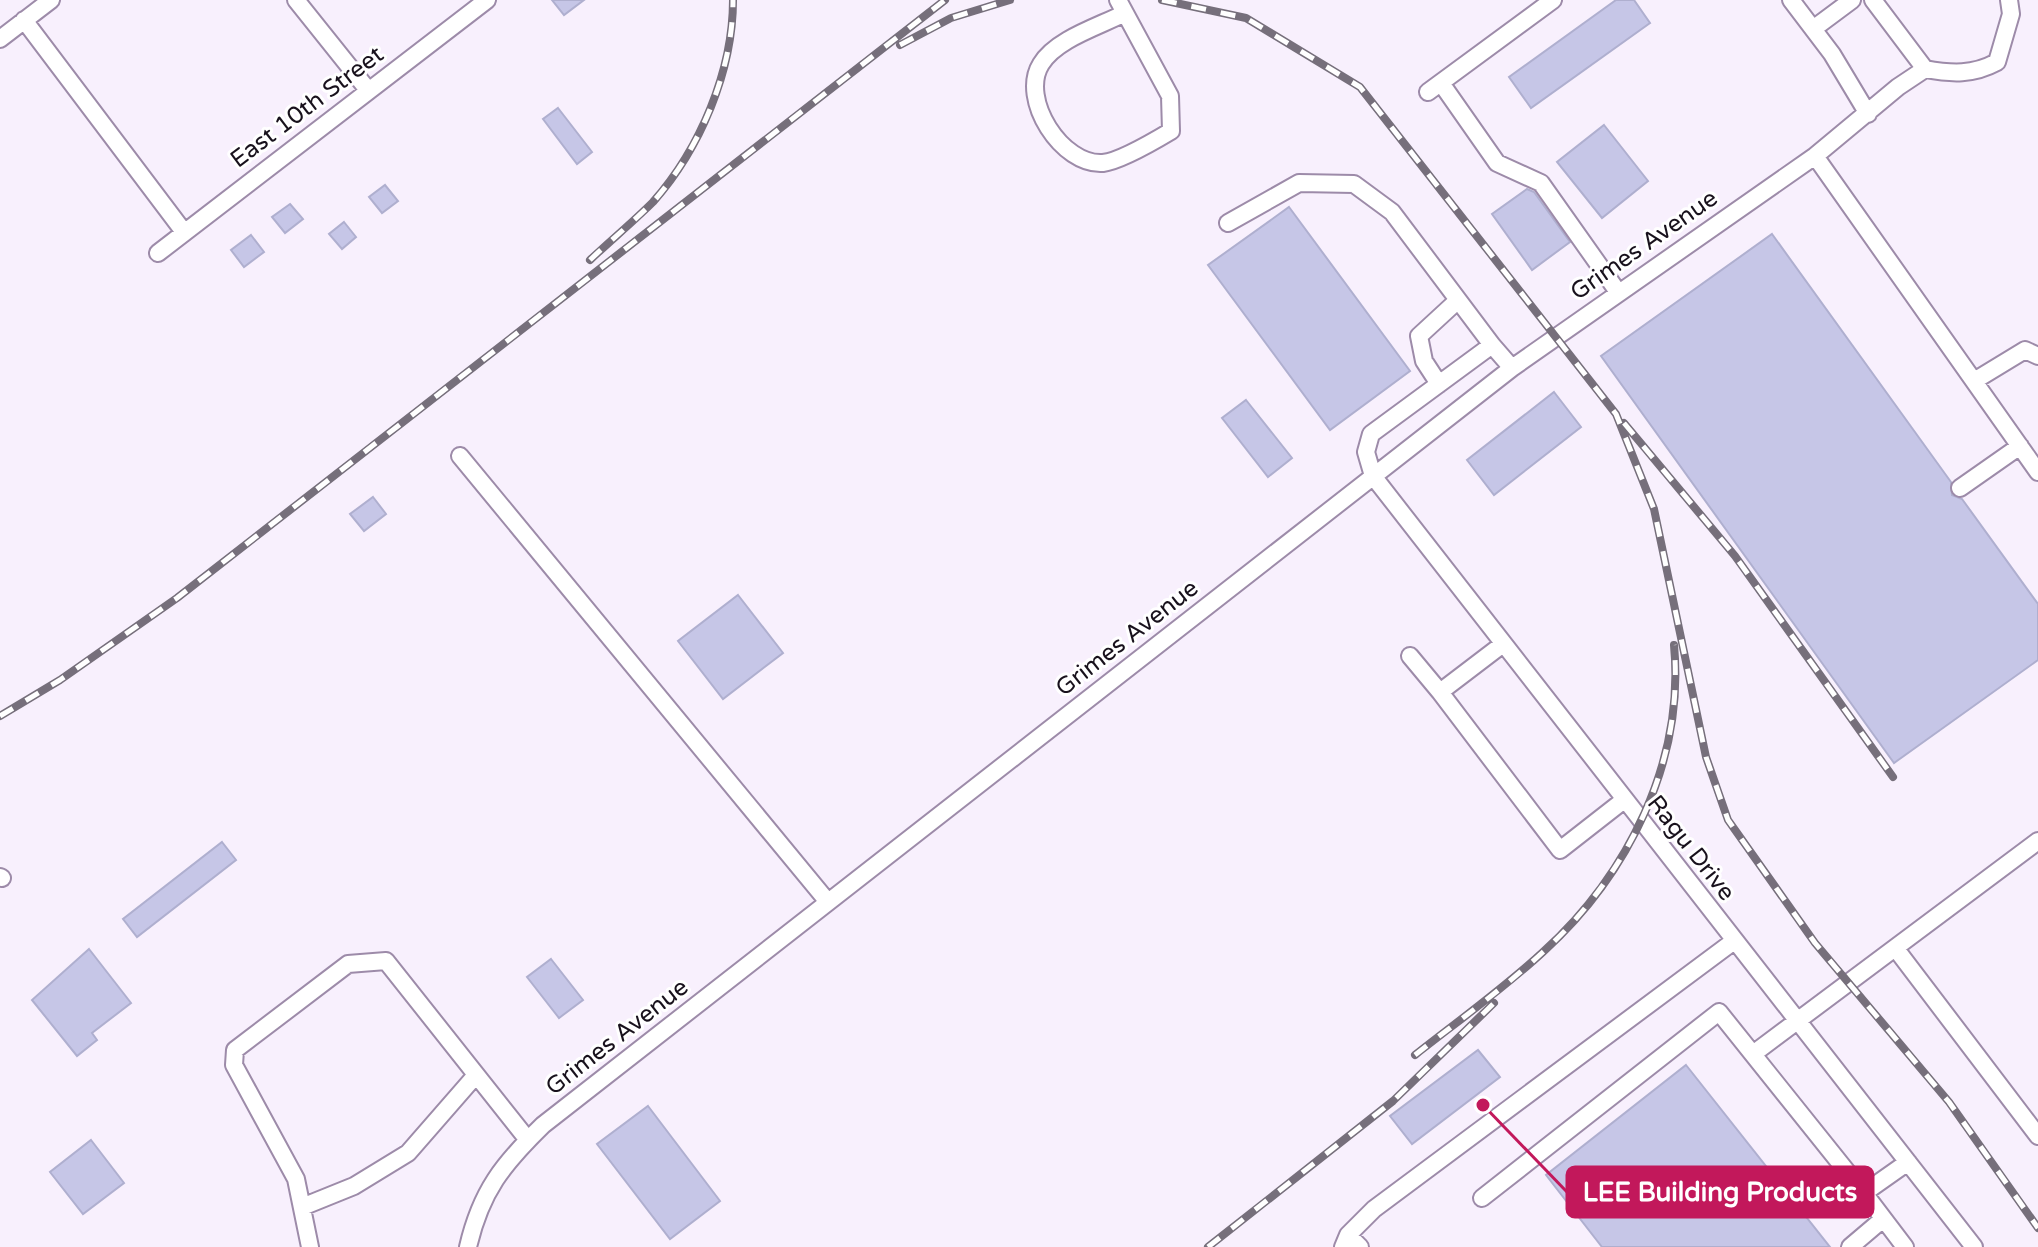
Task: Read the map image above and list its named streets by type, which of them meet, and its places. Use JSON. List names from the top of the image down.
{
  "streets": {
    "street": ["East 10th Street", "Grimes Avenue", "Ragu Drive"]
  },
  "crossings": [
    ["Grimes Avenue", "Ragu Drive"]
  ],
  "places": ["LEE Building Products"]
}
